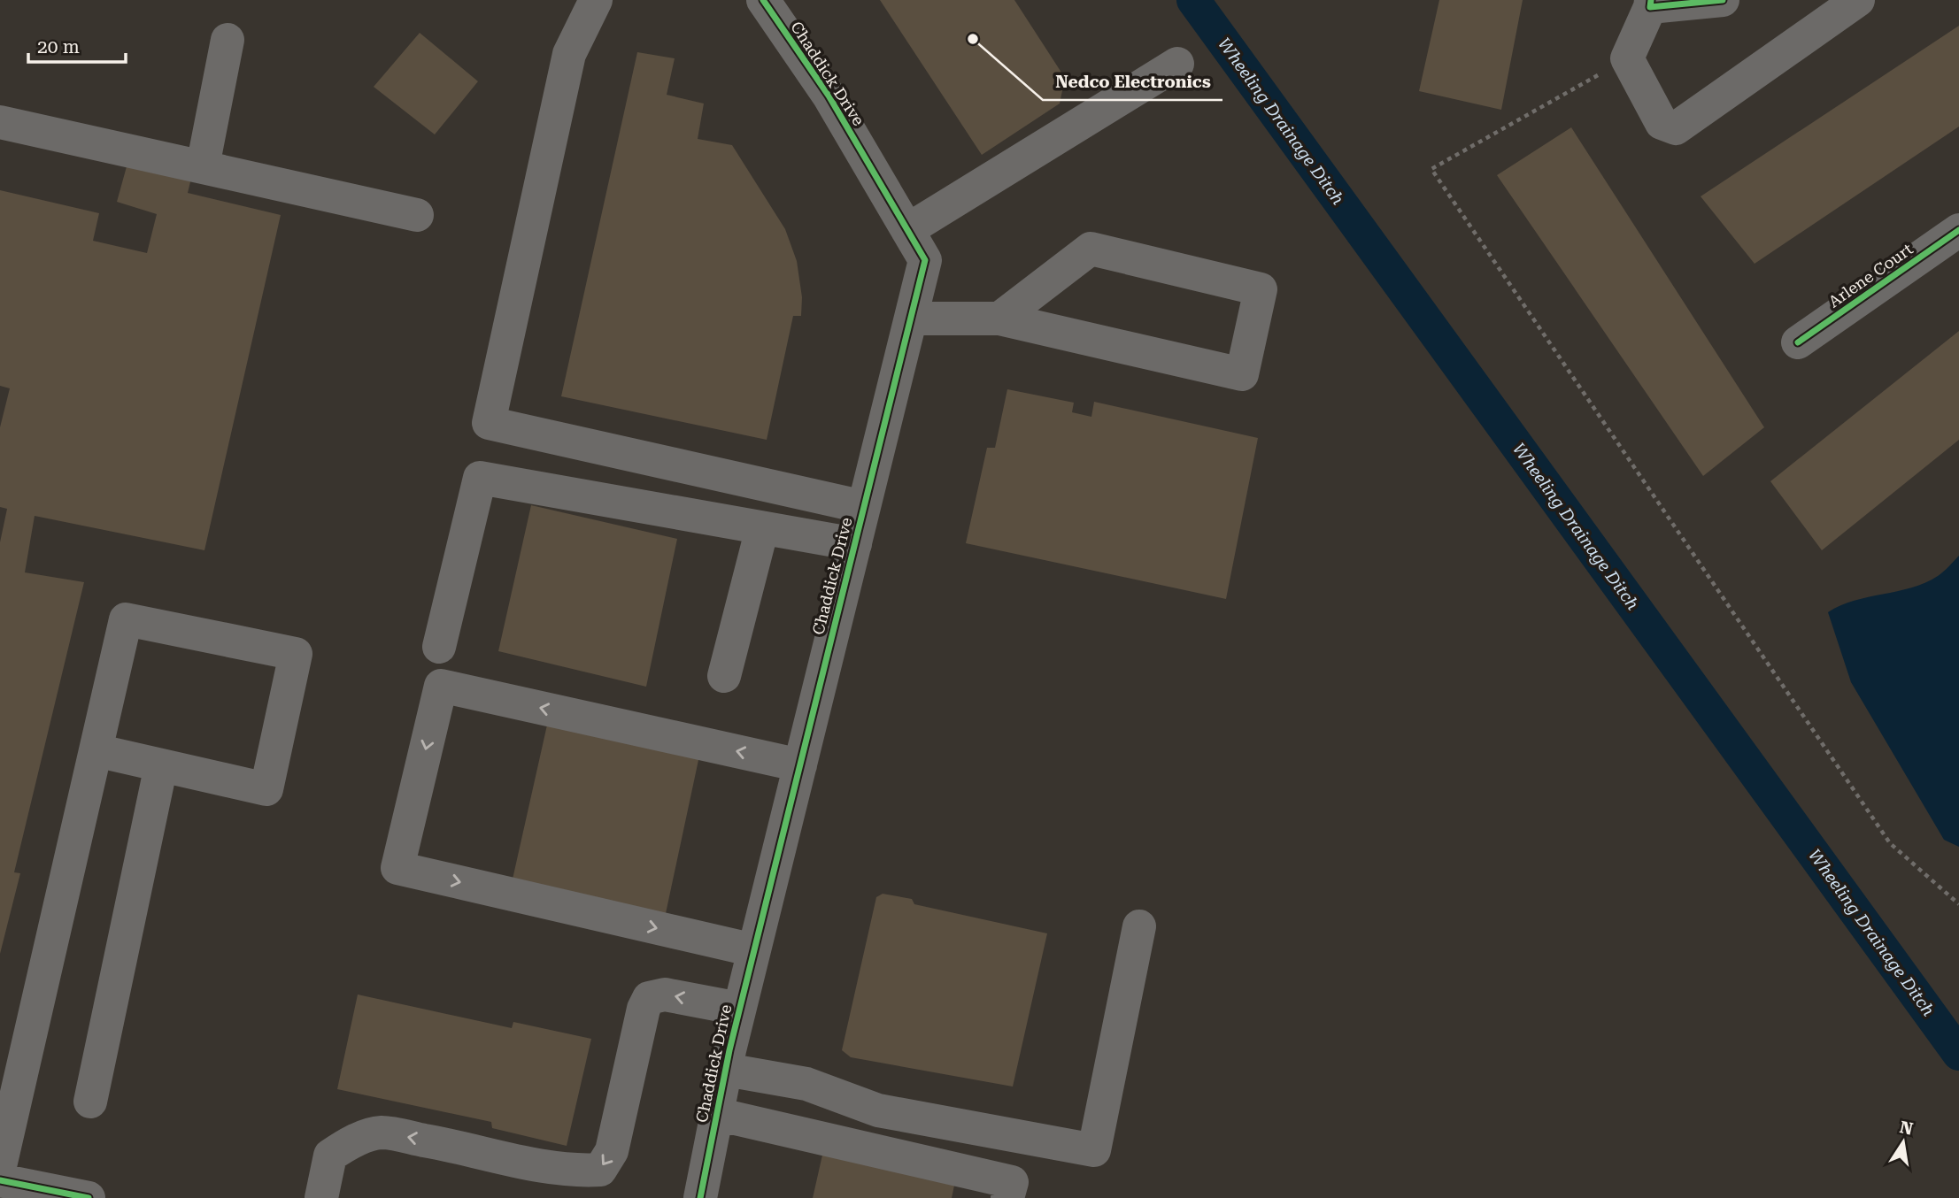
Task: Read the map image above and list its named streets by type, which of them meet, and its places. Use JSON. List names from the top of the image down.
{
  "streets": {
    "street": ["Chaddick Drive", "Arlene Court"]
  },
  "water": ["Wheeling Drainage Ditch"],
  "places": ["Nedco Electronics"],
  "scale_bar": "20 m",
  "north": "top"
}
